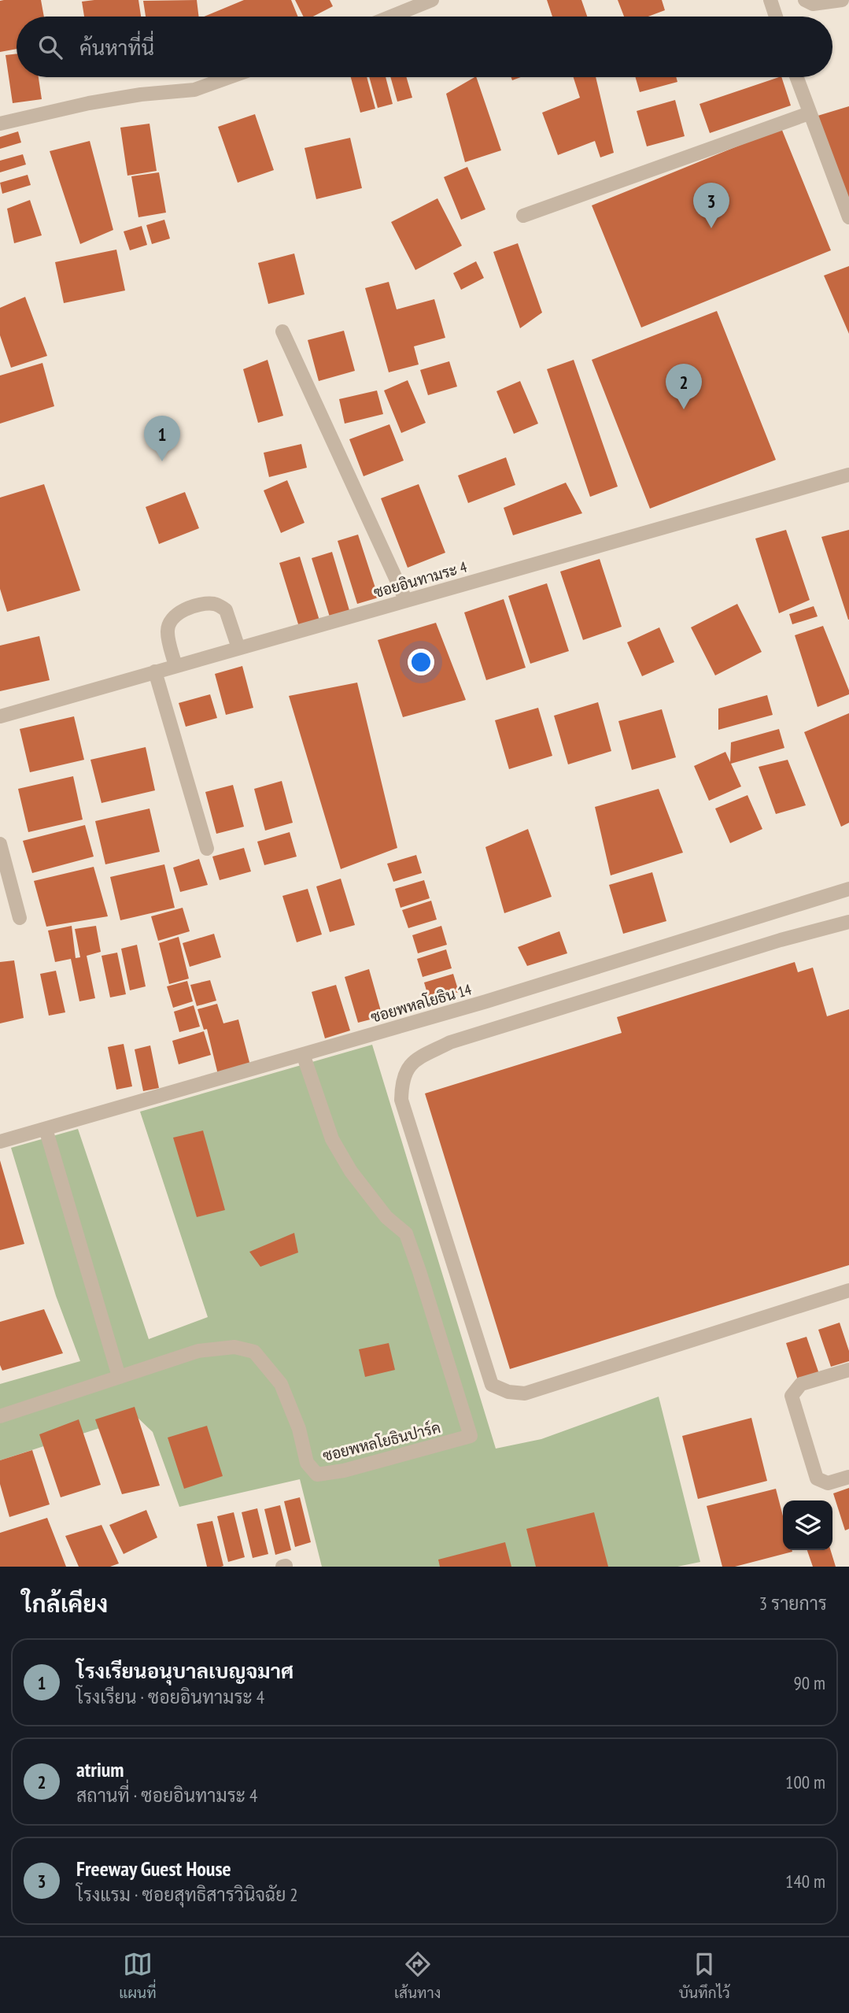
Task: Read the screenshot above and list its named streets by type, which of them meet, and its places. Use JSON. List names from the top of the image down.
{
  "streets": {
    "street": ["ซอยอินทามระ 4", "ซอยพหลโยธิน 14", "ซอยพหลโยธินปาร์ค"]
  },
  "crossings": [
    ["ซอยพหลโยธิน 14", "ซอยพหลโยธินปาร์ค"]
  ],
  "page": {
    "search": "ค้นหาที่นี่",
    "pins": ["3", "2", "1"],
    "heading": ["ใกล้เคียง", "3 รายการ"],
    "list": [
      {
        "mark": "1",
        "name": "โรงเรียนอนุบาลเบญจมาศ",
        "note": "โรงเรียน · ซอยอินทามระ 4",
        "value": "90 m"
      },
      {
        "mark": "2",
        "name": "atrium",
        "note": "สถานที่ · ซอยอินทามระ 4",
        "value": "100 m"
      },
      {
        "mark": "3",
        "name": "Freeway Guest House",
        "note": "โรงแรม · ซอยสุทธิสารวินิจฉัย 2",
        "value": "140 m"
      }
    ],
    "nav": ["แผนที่", "เส้นทาง", "บันทึกไว้"]
  }
}
